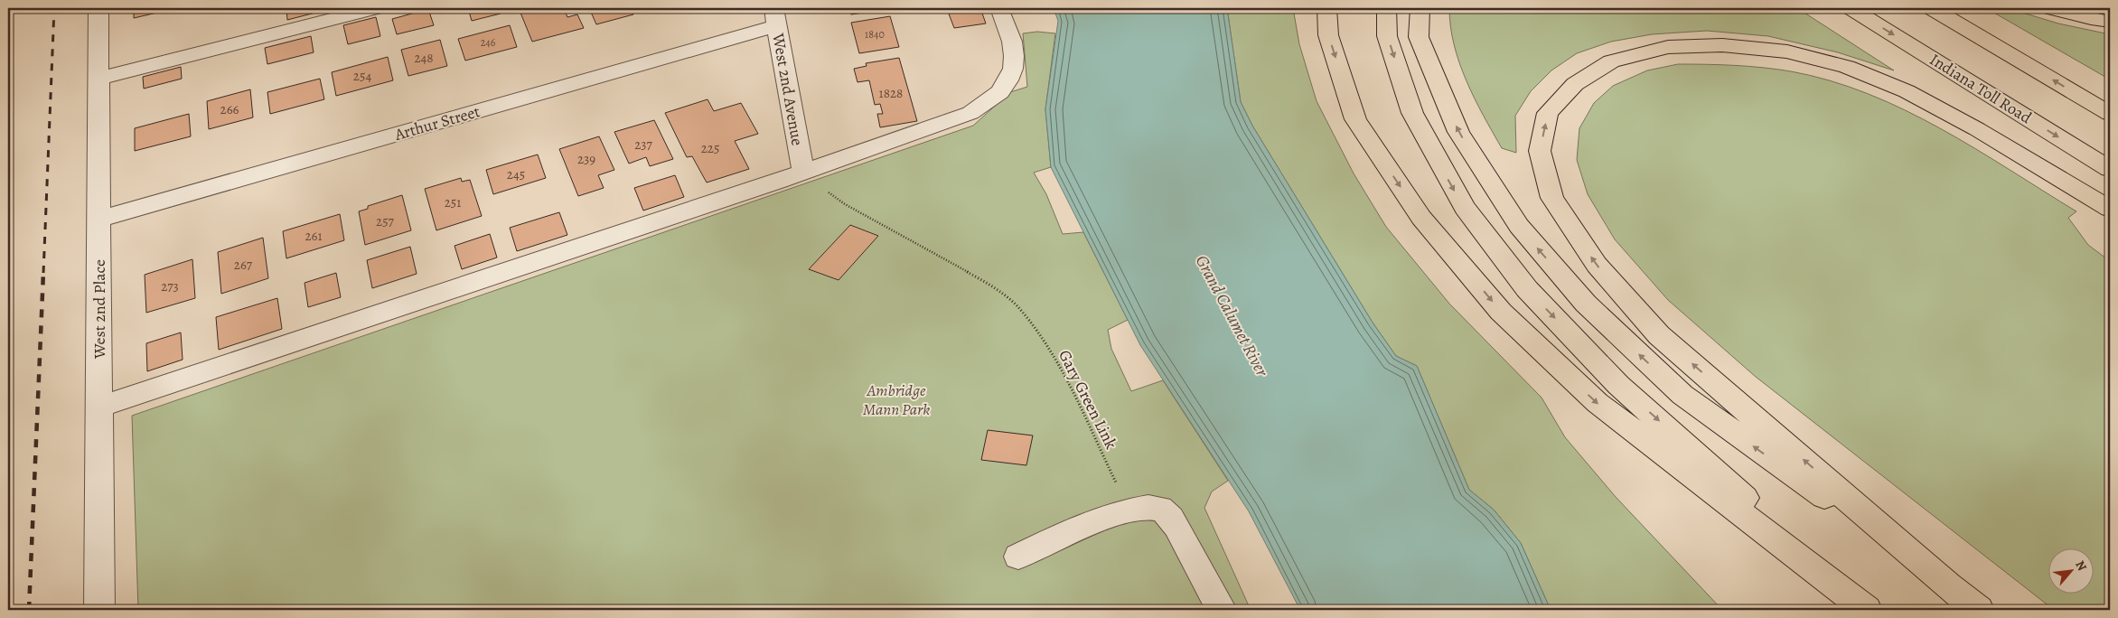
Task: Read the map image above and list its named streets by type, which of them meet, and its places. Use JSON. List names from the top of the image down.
{
  "streets": {
    "highway": ["Indiana Toll Road"],
    "street": ["West 2nd Avenue", "Arthur Street", "West 2nd Place"],
    "path": ["Gary Green Link"]
  },
  "crossings": [
    ["West 2nd Avenue", "Arthur Street"],
    ["Arthur Street", "West 2nd Place"]
  ],
  "water": ["Grand Calumet River"],
  "parks": ["Ambridge Mann Park"],
  "house_numbers": [
    "1840",
    "246",
    "248",
    "254",
    "1828",
    "266",
    "237",
    "225",
    "239",
    "245",
    "251",
    "257",
    "261",
    "267",
    "273"
  ],
  "north": "top right"
}
